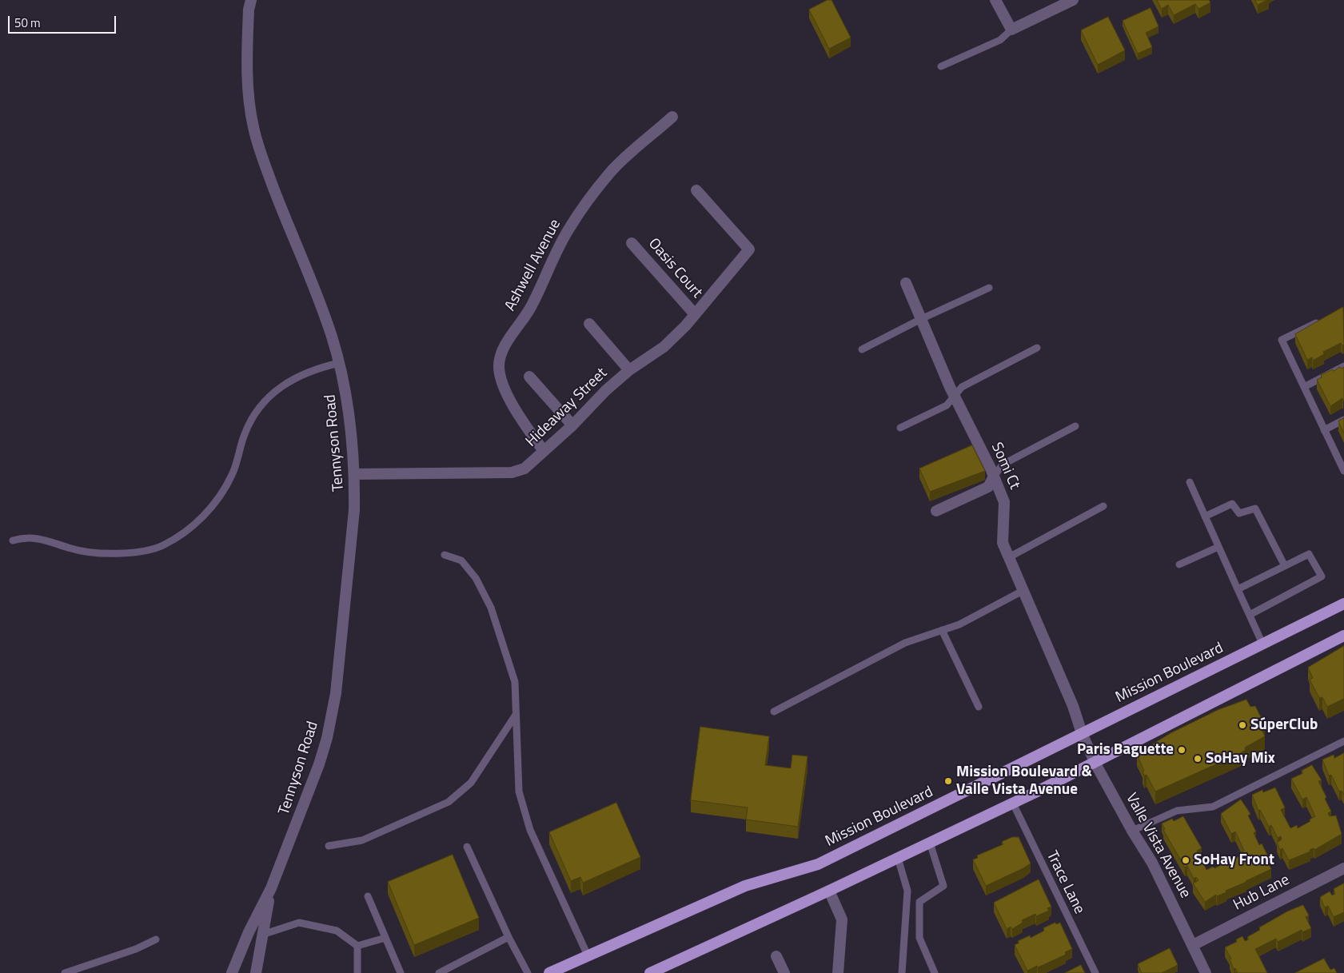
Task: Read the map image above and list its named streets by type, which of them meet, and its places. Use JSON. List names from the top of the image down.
{
  "streets": {
    "main road": ["Mission Boulevard"],
    "street": [
      "Ashwell Avenue",
      "Oasis Court",
      "Hideaway Street",
      "Tennyson Road",
      "Somi Ct",
      "Valle Vista Avenue",
      "Hub Lane"
    ],
    "lane": ["Trace Lane"]
  },
  "crossings": [
    ["Ashwell Avenue", "Hideaway Street"],
    ["Oasis Court", "Hideaway Street"],
    ["Hideaway Street", "Tennyson Road"],
    ["Somi Ct", "Mission Boulevard"],
    ["Somi Ct", "Valle Vista Avenue"],
    ["Mission Boulevard", "Valle Vista Avenue"],
    ["Valle Vista Avenue", "Hub Lane"]
  ],
  "places": [
    "SúperClub",
    "Paris Baguette",
    "SoHay Mix",
    "Mission Boulevard & Valle Vista Avenue",
    "SoHay Front"
  ],
  "scale_bar": "50 m"
}
